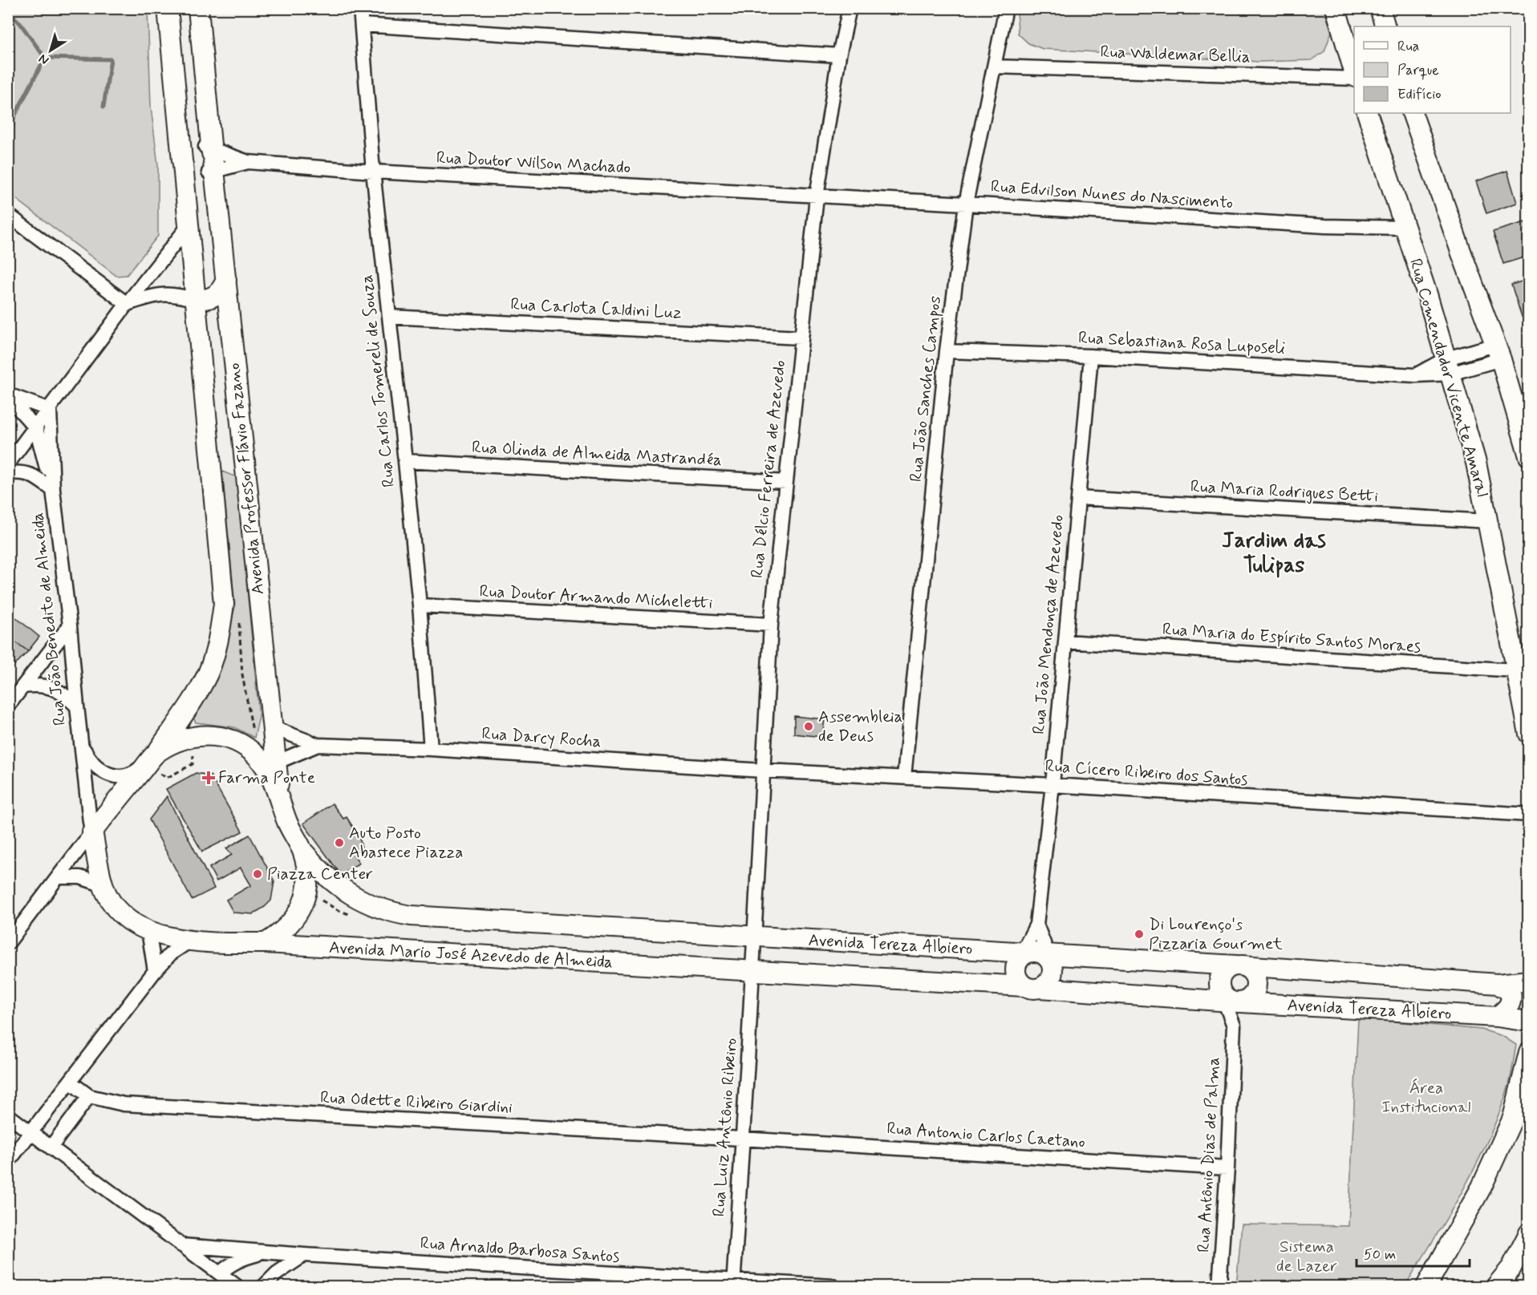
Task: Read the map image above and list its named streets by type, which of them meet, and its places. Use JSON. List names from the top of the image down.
{
  "streets": {
    "street": [
      "Rua Waldemar Bellia",
      "Rua Doutor Wilson Machado",
      "Rua Edvilson Nunes do Nascimento",
      "Rua Carlota Caldini Luz",
      "Rua Sebastiana Rosa Luposeli",
      "Rua Comendador Vicente Amaral",
      "Rua Carlos Tomereli de Souza",
      "Rua João Sanches Campos",
      "Rua Olinda de Almeida Mastrandéa",
      "Rua Délcio Ferreira de Azevedo",
      "Avenida Professor Flávio Fazano",
      "Rua Maria Rodrigues Betti",
      "Rua Doutor Armando Micheletti",
      "Rua João Benedito de Almeida",
      "Rua João Mendonça de Azevedo",
      "Rua Maria do Espírito Santos Moraes",
      "Rua Darcy Rocha",
      "Rua Cícero Ribeiro dos Santos",
      "Avenida Tereza Albiero",
      "Avenida Mario José Azevedo de Almeida",
      "Rua Odette Ribeiro Giardini",
      "Rua Luiz Antônio Ribeiro",
      "Rua Antonio Carlos Caetano",
      "Rua Antônio Dias de Palma",
      "Rua Arnaldo Barbosa Santos"
    ]
  },
  "crossings": [
    ["Rua Waldemar Bellia", "Rua João Sanches Campos"],
    ["Rua Doutor Wilson Machado", "Rua Edvilson Nunes do Nascimento"],
    ["Rua Doutor Wilson Machado", "Rua Carlos Tomereli de Souza"],
    ["Rua Doutor Wilson Machado", "Rua Délcio Ferreira de Azevedo"],
    ["Rua Doutor Wilson Machado", "Avenida Professor Flávio Fazano"],
    ["Rua Edvilson Nunes do Nascimento", "Rua Comendador Vicente Amaral"],
    ["Rua Edvilson Nunes do Nascimento", "Rua João Sanches Campos"],
    ["Rua Edvilson Nunes do Nascimento", "Rua Délcio Ferreira de Azevedo"],
    ["Rua Carlota Caldini Luz", "Rua Carlos Tomereli de Souza"],
    ["Rua Carlota Caldini Luz", "Rua Délcio Ferreira de Azevedo"],
    ["Rua Sebastiana Rosa Luposeli", "Rua Comendador Vicente Amaral"],
    ["Rua Sebastiana Rosa Luposeli", "Rua João Sanches Campos"],
    ["Rua Sebastiana Rosa Luposeli", "Rua João Mendonça de Azevedo"],
    ["Rua Comendador Vicente Amaral", "Rua Maria Rodrigues Betti"],
    ["Rua Comendador Vicente Amaral", "Rua Maria do Espírito Santos Moraes"],
    ["Rua Carlos Tomereli de Souza", "Rua Olinda de Almeida Mastrandéa"],
    ["Rua Carlos Tomereli de Souza", "Rua Doutor Armando Micheletti"],
    ["Rua Carlos Tomereli de Souza", "Rua Darcy Rocha"],
    ["Rua João Sanches Campos", "Rua Cícero Ribeiro dos Santos"],
    ["Rua Olinda de Almeida Mastrandéa", "Rua Délcio Ferreira de Azevedo"],
    ["Rua Délcio Ferreira de Azevedo", "Rua Doutor Armando Micheletti"],
    ["Rua Délcio Ferreira de Azevedo", "Rua Darcy Rocha"],
    ["Rua Délcio Ferreira de Azevedo", "Rua Cícero Ribeiro dos Santos"],
    ["Rua Délcio Ferreira de Azevedo", "Avenida Tereza Albiero"],
    ["Rua Délcio Ferreira de Azevedo", "Avenida Mario José Azevedo de Almeida"],
    ["Rua Délcio Ferreira de Azevedo", "Rua Luiz Antônio Ribeiro"],
    ["Avenida Professor Flávio Fazano", "Rua João Benedito de Almeida"],
    ["Avenida Professor Flávio Fazano", "Rua Darcy Rocha"],
    ["Avenida Professor Flávio Fazano", "Avenida Mario José Azevedo de Almeida"],
    ["Rua Maria Rodrigues Betti", "Rua João Mendonça de Azevedo"],
    ["Rua João Benedito de Almeida", "Avenida Mario José Azevedo de Almeida"],
    ["Rua João Mendonça de Azevedo", "Rua Maria do Espírito Santos Moraes"],
    ["Rua João Mendonça de Azevedo", "Rua Cícero Ribeiro dos Santos"],
    ["Rua João Mendonça de Azevedo", "Avenida Tereza Albiero"],
    ["Rua Darcy Rocha", "Rua Cícero Ribeiro dos Santos"],
    ["Avenida Tereza Albiero", "Avenida Mario José Azevedo de Almeida"],
    ["Avenida Tereza Albiero", "Rua Luiz Antônio Ribeiro"],
    ["Avenida Tereza Albiero", "Rua Antônio Dias de Palma"],
    ["Avenida Mario José Azevedo de Almeida", "Rua Luiz Antônio Ribeiro"],
    ["Rua Odette Ribeiro Giardini", "Rua Luiz Antônio Ribeiro"],
    ["Rua Odette Ribeiro Giardini", "Rua Antonio Carlos Caetano"],
    ["Rua Luiz Antônio Ribeiro", "Rua Antonio Carlos Caetano"],
    ["Rua Luiz Antônio Ribeiro", "Rua Arnaldo Barbosa Santos"],
    ["Rua Antonio Carlos Caetano", "Rua Antônio Dias de Palma"]
  ],
  "districts": ["Jardim das Tulipas"],
  "parks": ["Área Institucional", "Sistema de Lazer"],
  "places": {
    "other": [
      "Assembleia de Deus",
      "Auto Posto Abastece Piazza",
      "Piazza Center",
      "Di Lourenço's Pizzaria Gourmet"
    ],
    "health": ["Farma Ponte"]
  },
  "legend": ["Rua", "Parque", "Edifício"],
  "scale_bar": "50 m",
  "north": "bottom left"
}
